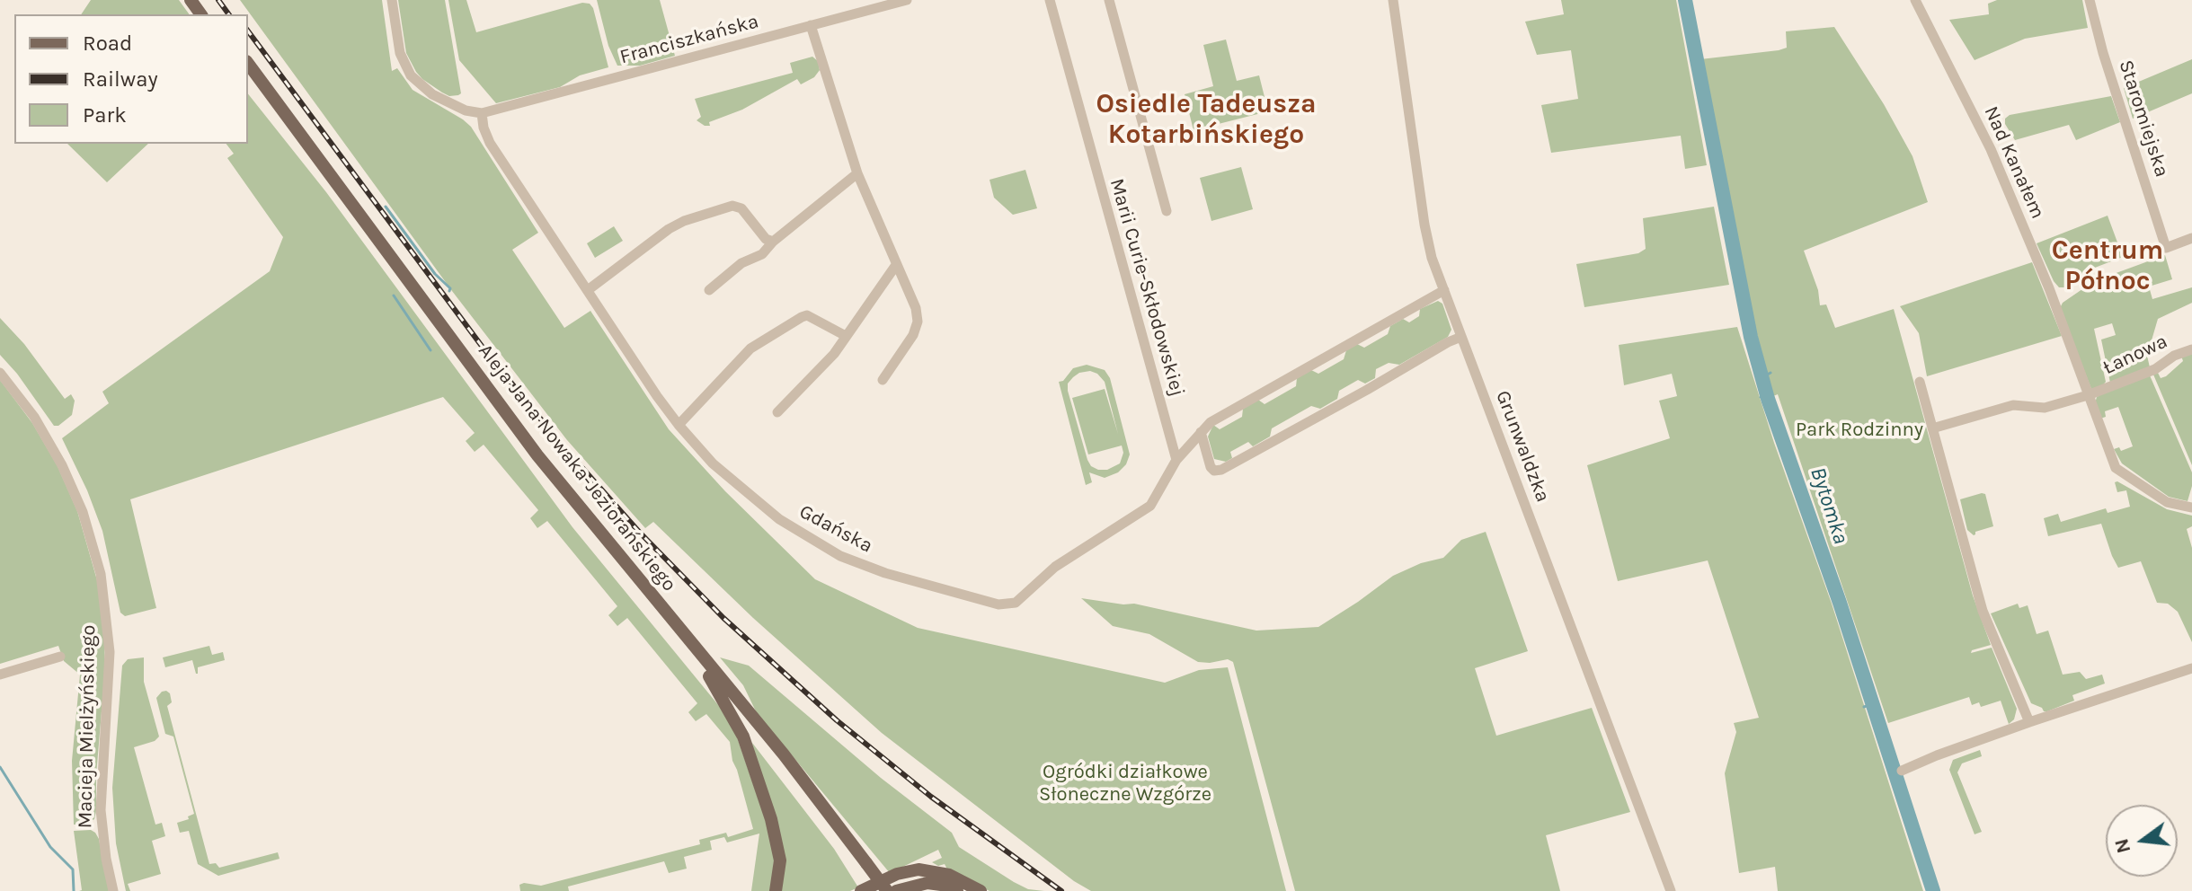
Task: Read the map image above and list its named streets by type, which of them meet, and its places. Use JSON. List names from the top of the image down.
{
  "streets": {
    "main road": ["Aleja Jana Nowaka-Jeziorańskiego"],
    "street": [
      "Franciszkańska",
      "Staromiejska",
      "Nad Kanałem",
      "Marii Curie-Skłodowskiej",
      "Łanowa",
      "Grunwaldzka",
      "Gdańska",
      "Macieja Mielżyńskiego"
    ]
  },
  "crossings": [
    ["Franciszkańska", "Gdańska"],
    ["Nad Kanałem", "Łanowa"],
    ["Marii Curie-Skłodowskiej", "Gdańska"]
  ],
  "districts": ["Osiedle Tadeusza Kotarbińskiego", "Centrum Północ"],
  "water": ["Bytomka"],
  "parks": ["Park Rodzinny", "Ogródki działkowe Słoneczne Wzgórze"],
  "legend": ["Road", "Railway", "Park"],
  "north": "left"
}
